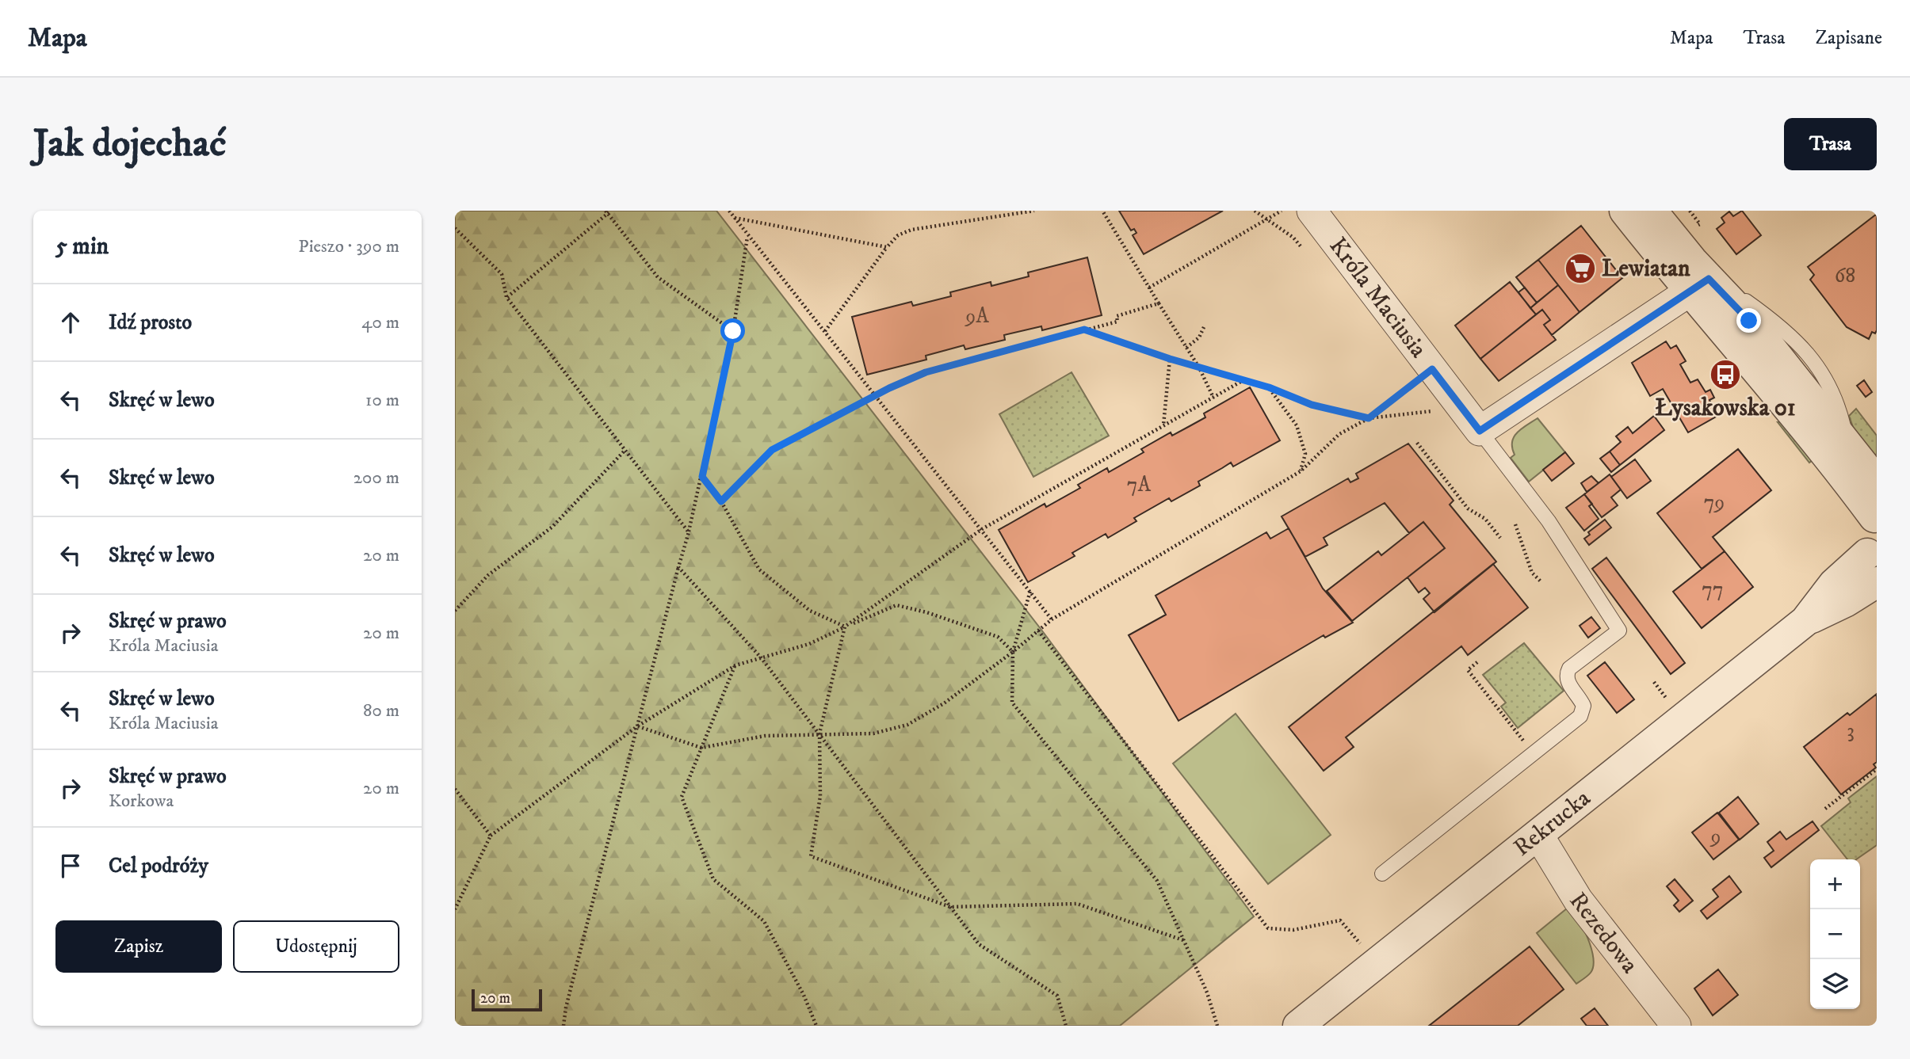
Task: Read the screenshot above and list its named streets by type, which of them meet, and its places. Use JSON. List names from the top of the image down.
{
  "streets": {
    "street": ["Króla Maciusia", "Rekrucka", "Rezedowa"]
  },
  "crossings": [
    ["Rekrucka", "Rezedowa"]
  ],
  "places": {
    "supermarket": ["Lewiatan"],
    "bus stop": ["Łysakowska 01"]
  },
  "house_numbers": [
    "68",
    "9A",
    "7A",
    "79",
    "77",
    "3",
    "9"
  ],
  "scale_bar": "20 m",
  "page": {
    "header": "Mapa",
    "nav": ["Mapa", "Trasa", "Zapisane"],
    "buttons": [
      "Trasa",
      ["Zapisz", "Udostępnij"]
    ],
    "title": "Jak dojechać",
    "heading": ["5 min", "Pieszo · 390 m"],
    "list": [
      ["Idź prosto", "40 m"],
      ["Skręć w lewo", "10 m"],
      ["Skręć w lewo", "200 m"],
      ["Skręć w lewo", "20 m"],
      ["Skręć w prawo", "Króla Maciusia", "20 m"],
      ["Skręć w lewo", "Króla Maciusia", "80 m"],
      ["Skręć w prawo", "Korkowa", "20 m"],
      "Cel podróży"
    ],
    "map_buttons": ["+", "−"],
    "scale": "20 m"
  }
}
